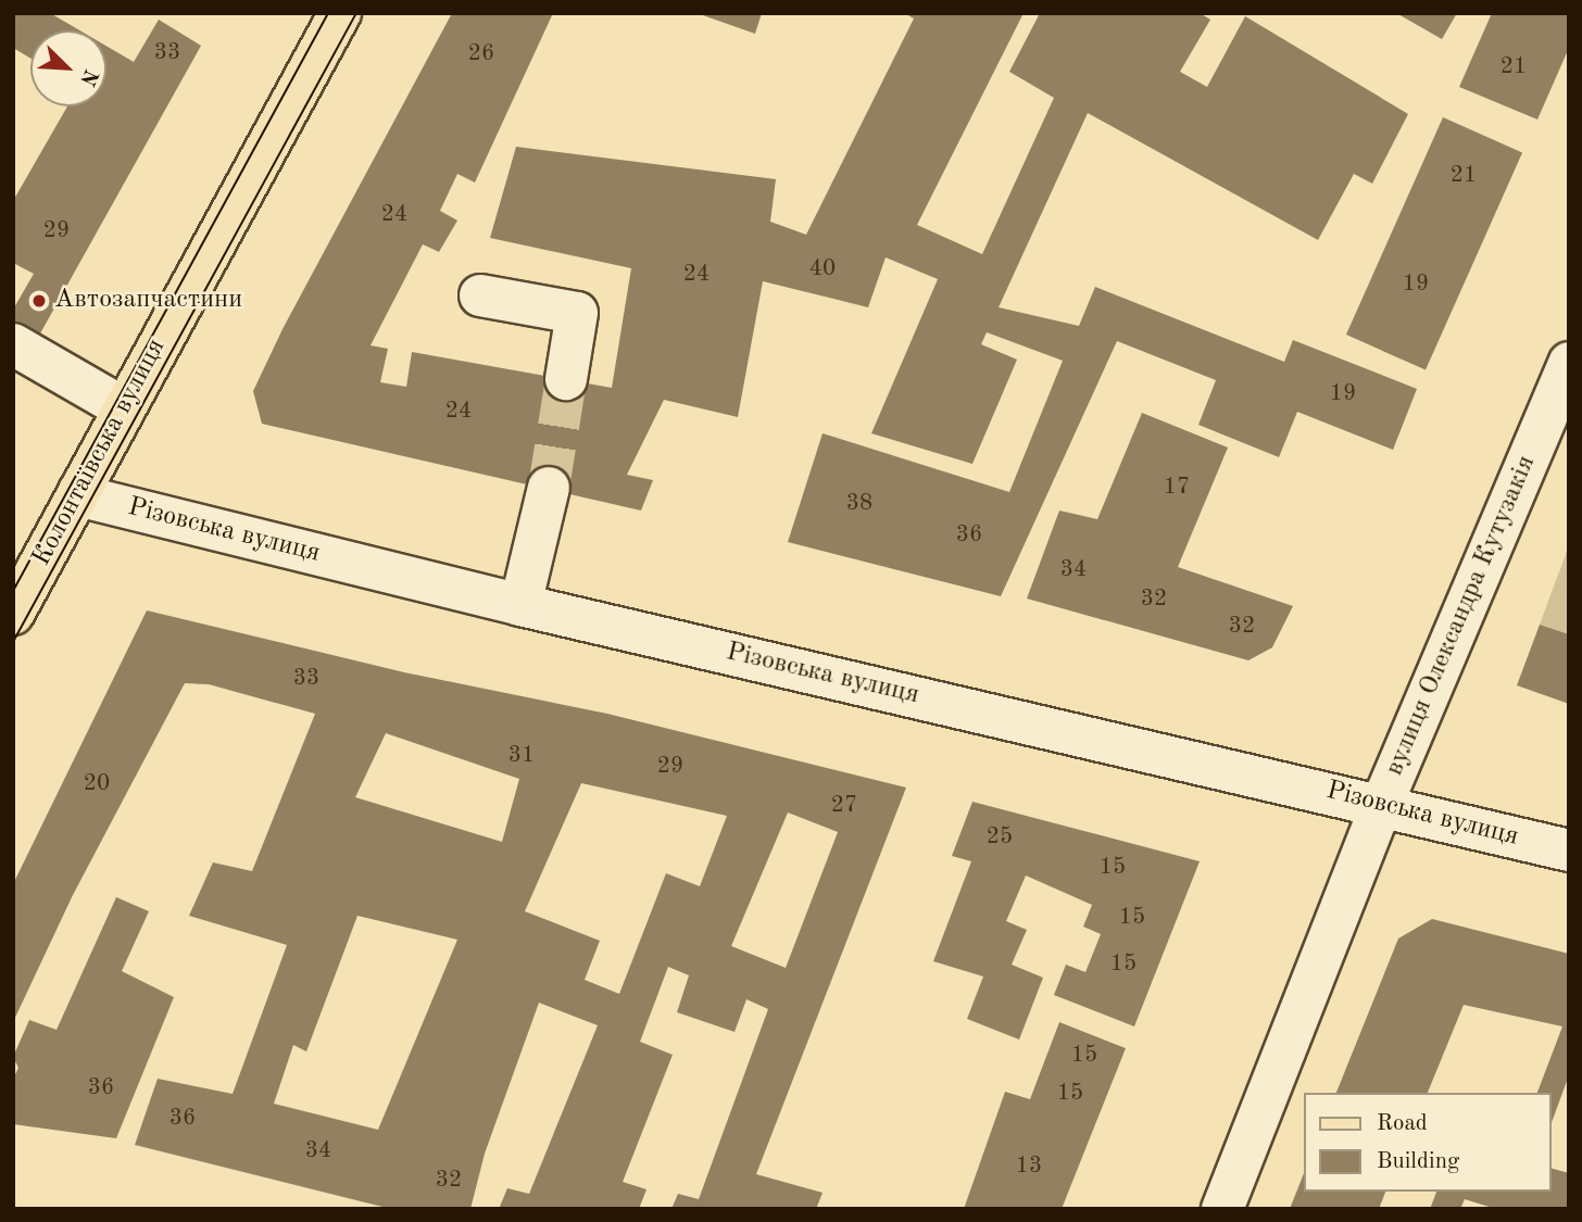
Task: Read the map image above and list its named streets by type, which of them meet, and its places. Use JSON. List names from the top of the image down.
{
  "streets": {
    "main road": ["Колонтаївська вулиця"],
    "street": ["Різовська вулиця", "вулиця Олександра Кутузакія"]
  },
  "crossings": [
    ["Колонтаївська вулиця", "Різовська вулиця"],
    ["Різовська вулиця", "вулиця Олександра Кутузакія"]
  ],
  "places": ["Автозапчастини"],
  "house_numbers": [
    "33",
    "26",
    "21",
    "21",
    "24",
    "29",
    "40",
    "24",
    "19",
    "19",
    "24",
    "17",
    "38",
    "36",
    "34",
    "32",
    "32",
    "33",
    "31",
    "29",
    "20",
    "27",
    "25",
    "15",
    "15",
    "15",
    "15",
    "36",
    "15",
    "36",
    "34",
    "13",
    "32"
  ],
  "legend": ["Road", "Building"],
  "north": "bottom right"
}
